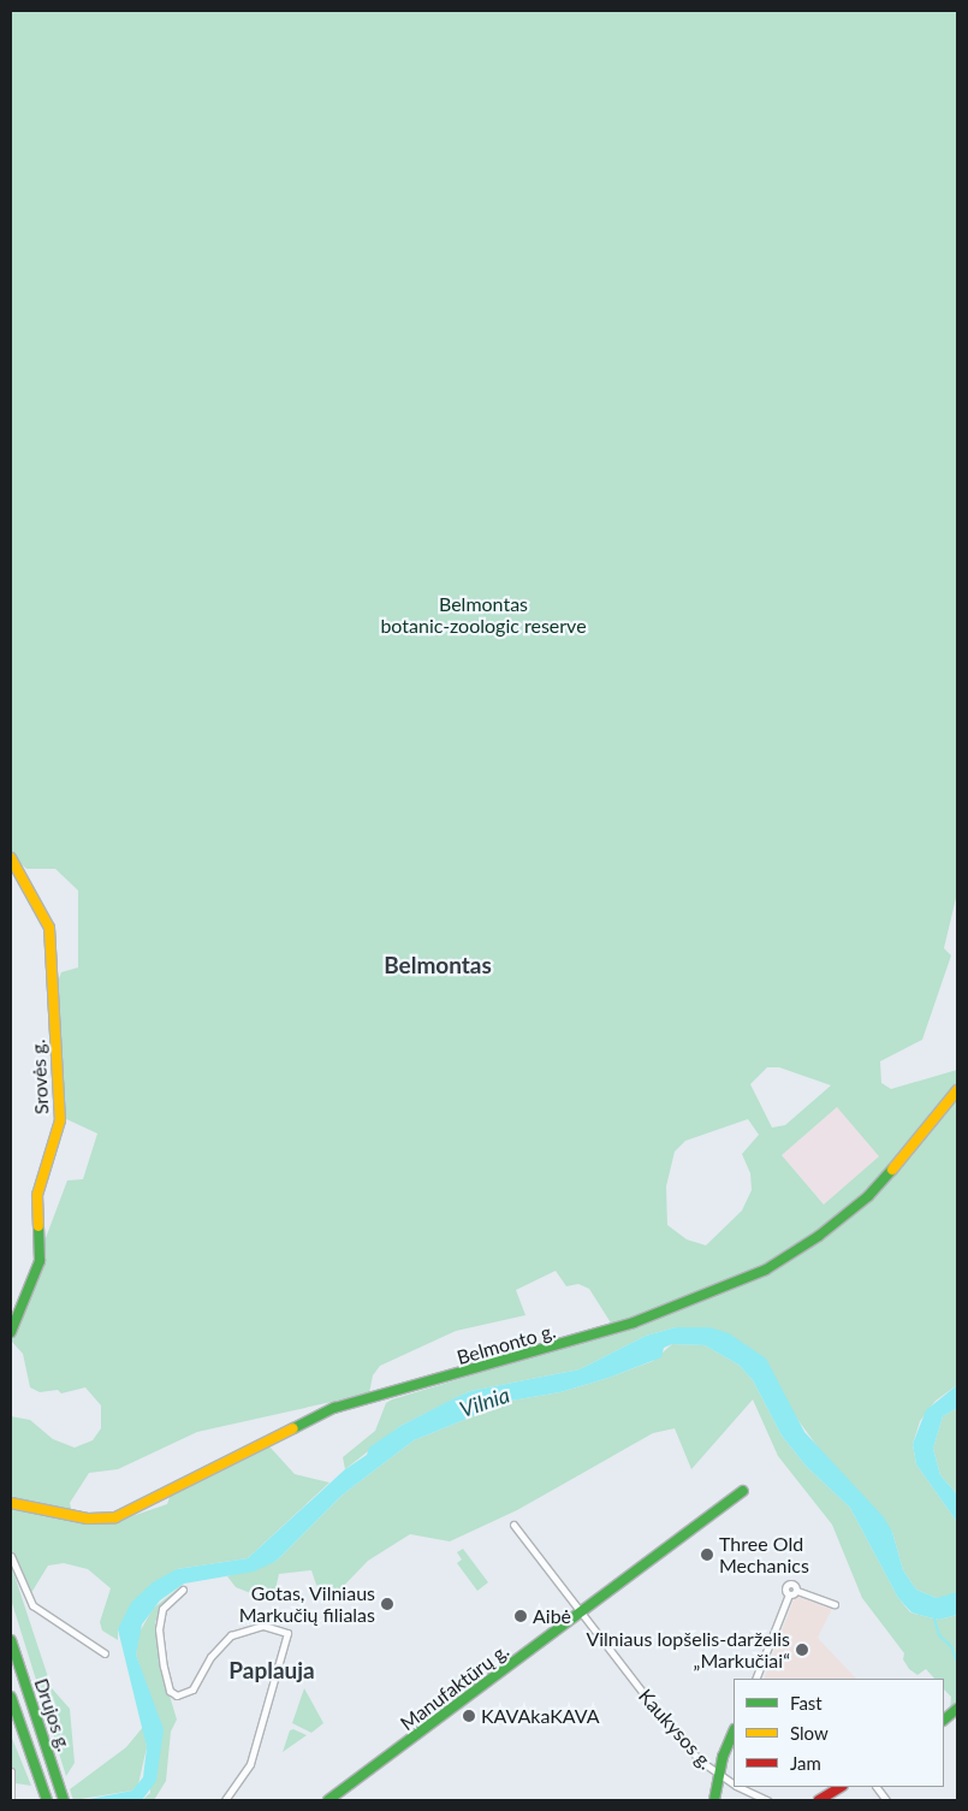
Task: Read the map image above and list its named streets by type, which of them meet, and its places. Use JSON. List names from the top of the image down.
{
  "streets": {
    "street": [
      "Srovės g.",
      "Belmonto g.",
      "Manufaktūrų g.",
      "Drujos g.",
      "Kaukysos g."
    ]
  },
  "crossings": [
    ["Manufaktūrų g.", "Kaukysos g."]
  ],
  "districts": ["Belmontas", "Paplauja"],
  "water": ["Vilnia"],
  "parks": ["Belmontas botanic-zoologic reserve"],
  "places": [
    "Three Old Mechanics",
    "Gotas, Vilniaus Markučių filialas",
    "Aibė",
    "Vilniaus lopšelis-darželis „Markučiai“",
    "KAVAkaKAVA"
  ],
  "legend": ["Fast", "Slow", "Jam"]
}
